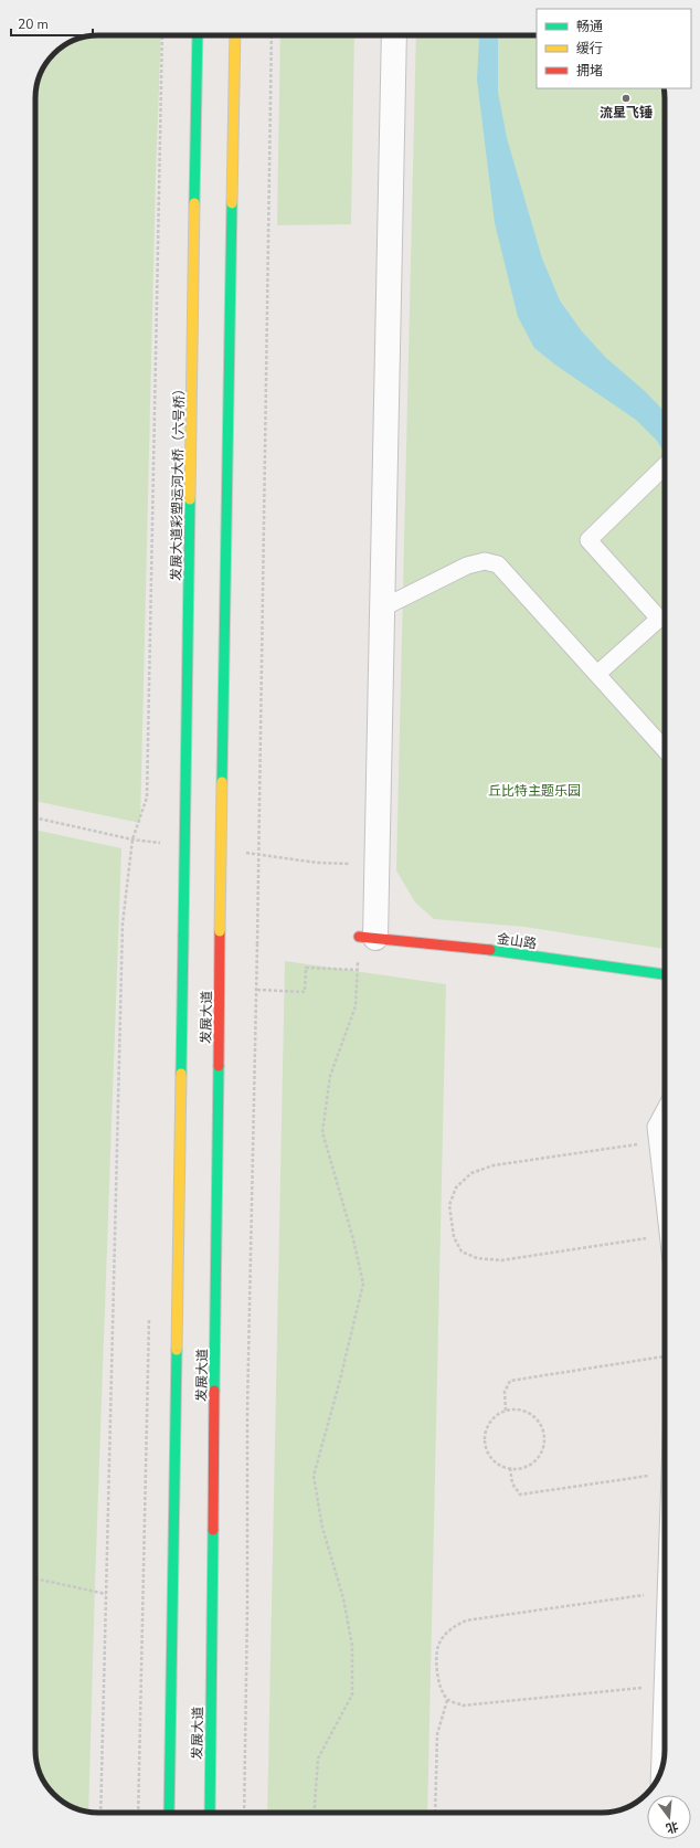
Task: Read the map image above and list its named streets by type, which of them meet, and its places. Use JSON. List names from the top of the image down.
{
  "streets": {
    "main road": ["发展大道彩塑运河大桥（六号桥）", "金山路", "发展大道"]
  },
  "crossings": [
    ["发展大道彩塑运河大桥（六号桥）", "发展大道"]
  ],
  "parks": ["丘比特主题乐园"],
  "places": ["流星飞锤"],
  "legend": ["畅通", "缓行", "拥堵"],
  "scale_bar": "20 m",
  "north": "bottom"
}
